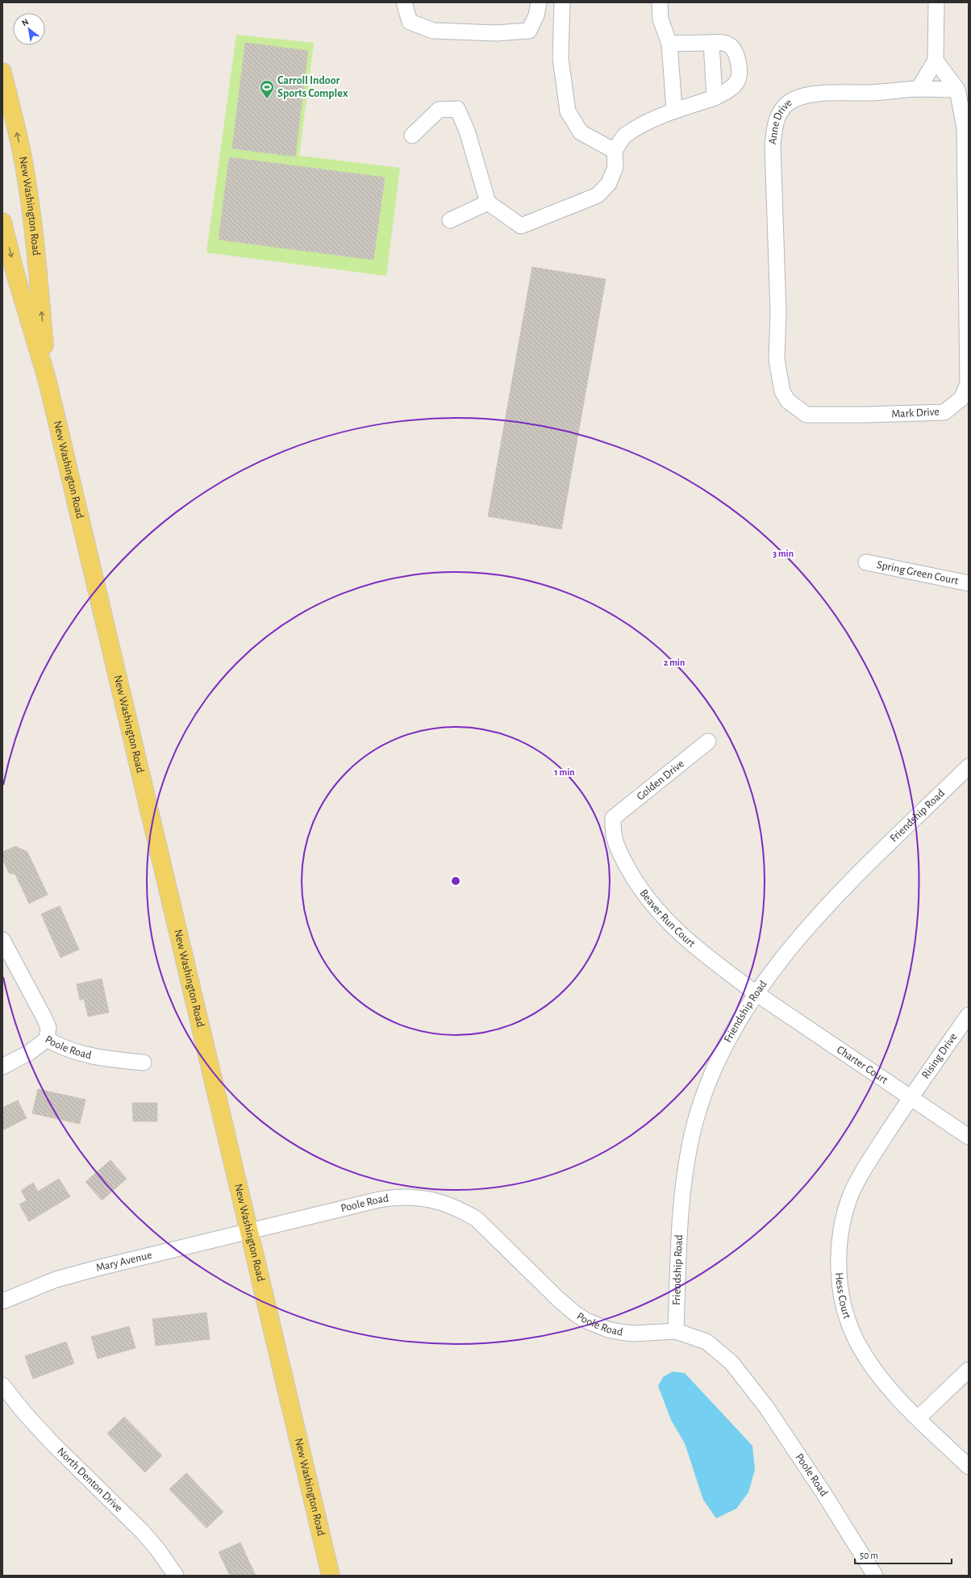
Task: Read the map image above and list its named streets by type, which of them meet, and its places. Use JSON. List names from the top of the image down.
{
  "streets": {
    "main road": ["New Washington Road"],
    "street": [
      "Anne Drive",
      "Mark Drive",
      "Spring Green Court",
      "Golden Drive",
      "Friendship Road",
      "Beaver Run Court",
      "Poole Road",
      "Rising Drive",
      "Charter Court",
      "Mary Avenue",
      "Hess Court",
      "North Denton Drive"
    ]
  },
  "crossings": [
    ["Anne Drive", "Mark Drive"],
    ["New Washington Road", "Poole Road"],
    ["New Washington Road", "Mary Avenue"],
    ["Golden Drive", "Beaver Run Court"],
    ["Friendship Road", "Beaver Run Court"],
    ["Friendship Road", "Poole Road"],
    ["Friendship Road", "Charter Court"],
    ["Beaver Run Court", "Charter Court"],
    ["Poole Road", "Mary Avenue"],
    ["Rising Drive", "Charter Court"],
    ["Rising Drive", "Hess Court"],
    ["Charter Court", "Hess Court"]
  ],
  "places": {
    "sports": ["Carroll Indoor Sports Complex"]
  },
  "scale_bar": "50 m",
  "north": "top left",
  "rings": ["3 min", "2 min", "1 min"]
}
